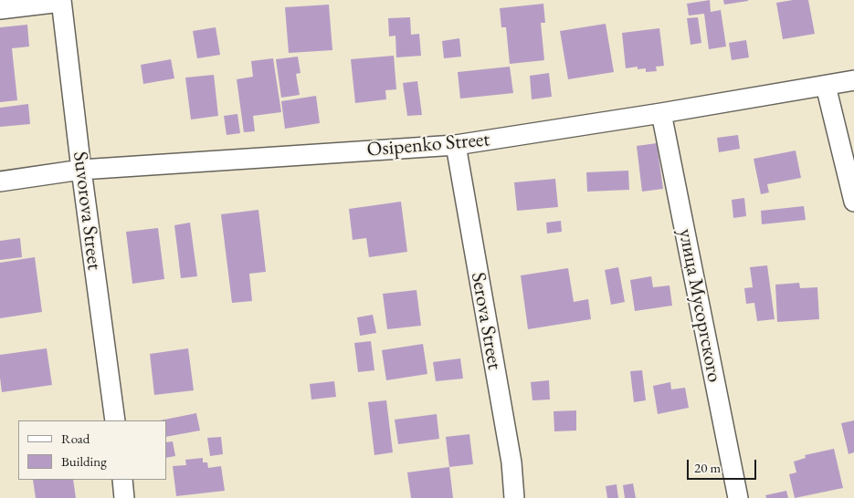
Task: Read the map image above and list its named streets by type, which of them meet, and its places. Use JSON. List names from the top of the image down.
{
  "streets": {
    "street": [
      "Osipenko Street",
      "Suvorova Street",
      "улица Мусоргского",
      "Serova Street"
    ]
  },
  "crossings": [
    ["Osipenko Street", "Suvorova Street"],
    ["Osipenko Street", "улица Мусоргского"],
    ["Osipenko Street", "Serova Street"]
  ],
  "legend": ["Road", "Building"],
  "scale_bar": "20 m"
}
